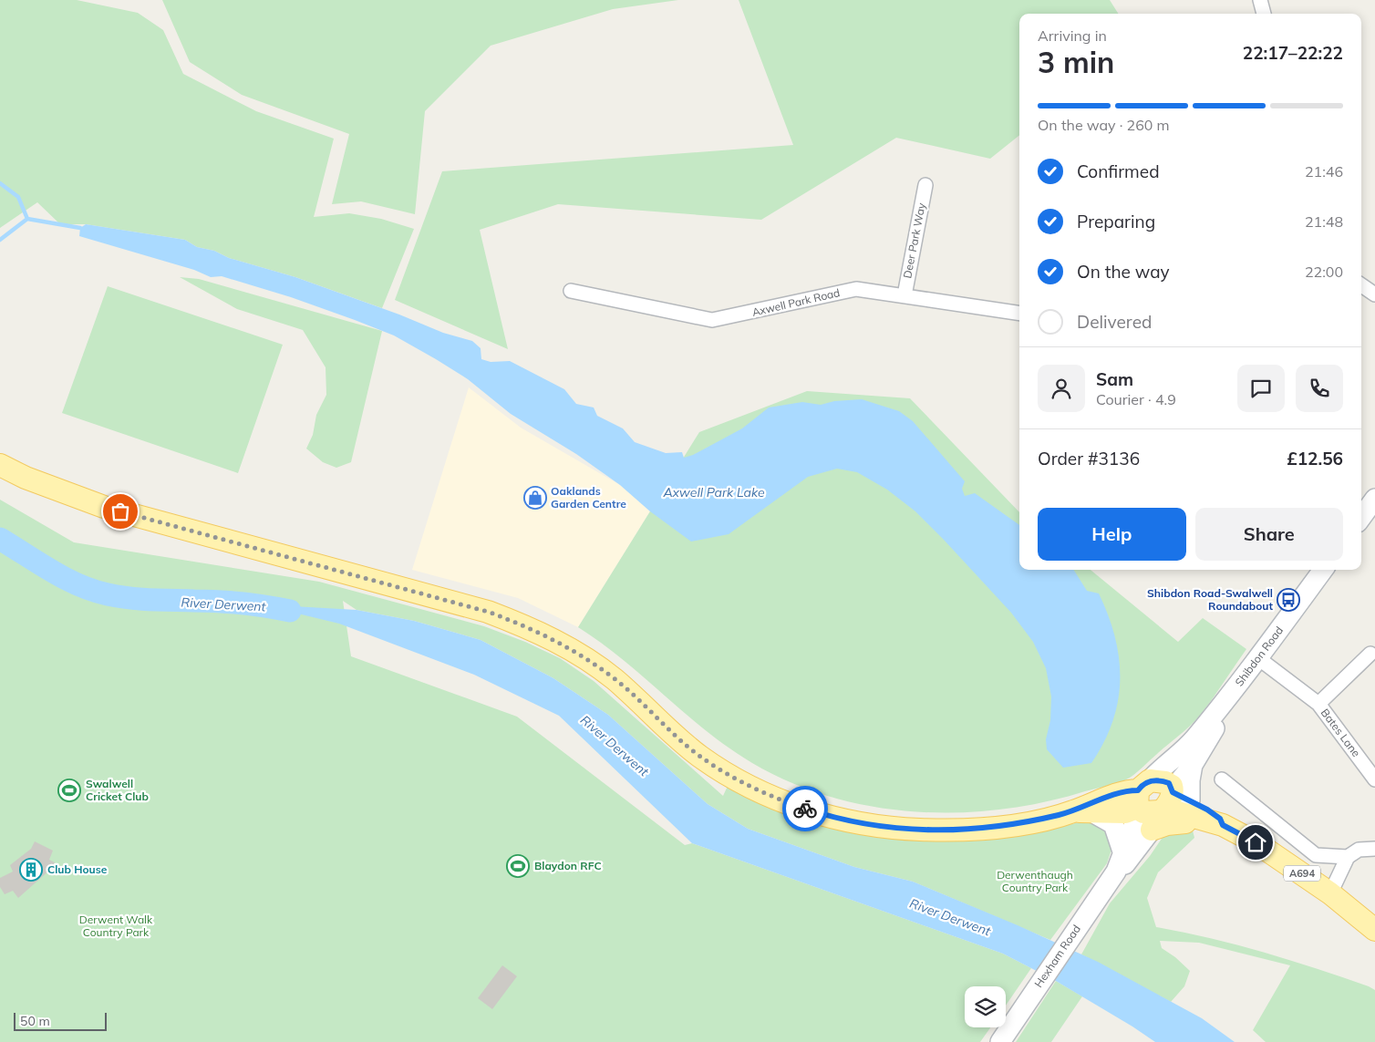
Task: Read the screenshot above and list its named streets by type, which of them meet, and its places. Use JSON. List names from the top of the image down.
{
  "streets": {
    "main road": ["Shibdon Road", "A694", "Hexham Road"],
    "street": ["Deer Park Way", "Axwell Park Road", "Bates Lane"]
  },
  "crossings": [
    ["Deer Park Way", "Axwell Park Road"],
    ["Shibdon Road", "Bates Lane"],
    ["Shibdon Road", "A694"],
    ["Shibdon Road", "Hexham Road"],
    ["A694", "Hexham Road"]
  ],
  "water": ["Axwell Park Lake", "River Derwent"],
  "parks": ["Derwenthaugh Country Park", "Derwent Walk Country Park"],
  "places": {
    "shop": ["Oaklands Garden Centre"],
    "bus stop": ["Shibdon Road-Swalwell Roundabout"],
    "sports": ["Swalwell Cricket Club", "Blaydon RFC"],
    "building": ["Club House"]
  },
  "scale_bar": "50 m",
  "page": {
    "heading": ["3 min", "Arriving in", "22:17–22:22"],
    "panel": [
      "Sam",
      "Courier · 4.9",
      "Order #3136",
      "£12.56"
    ],
    "bar": "On the way · 260 m",
    "list": [
      ["Confirmed", "21:46"],
      ["Preparing", "21:48"],
      ["On the way", "22:00"],
      "Delivered"
    ],
    "buttons": ["Help", "Share"],
    "scale": "50 m"
  }
}
